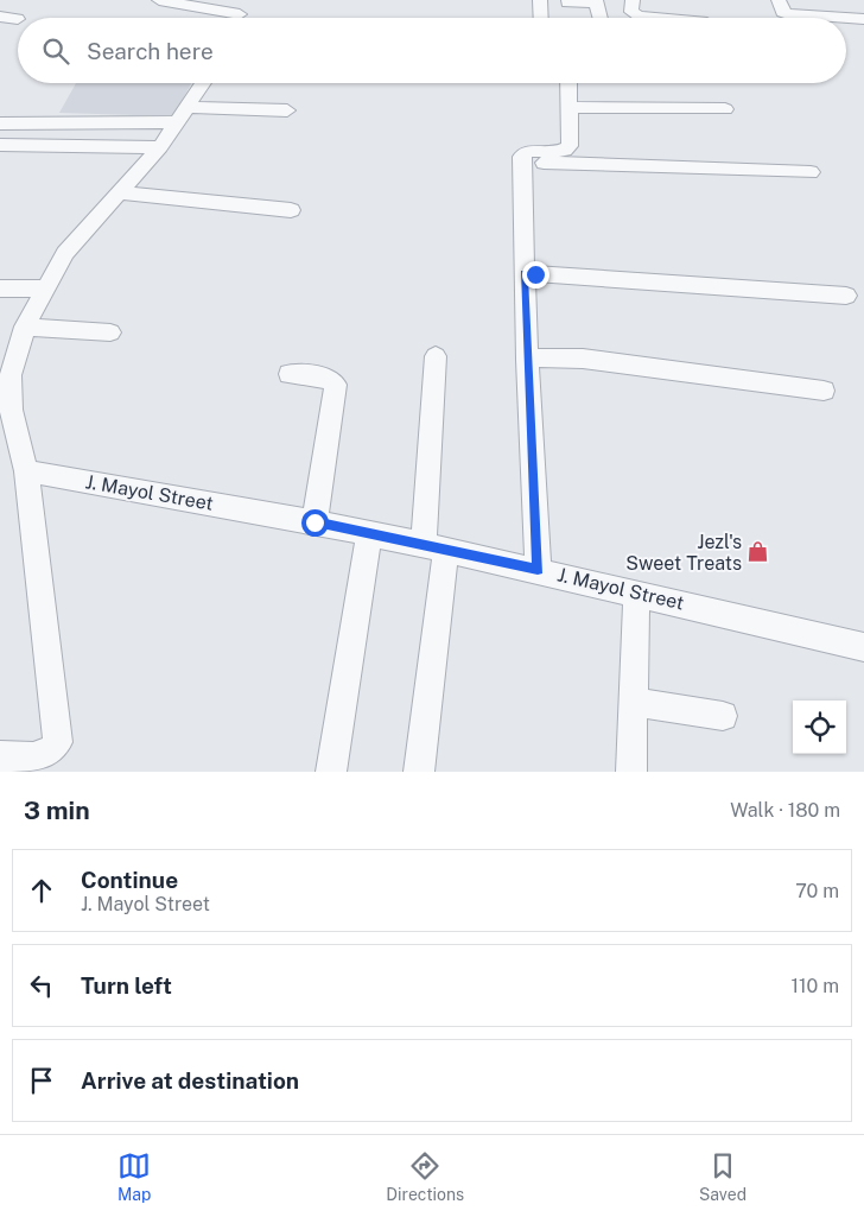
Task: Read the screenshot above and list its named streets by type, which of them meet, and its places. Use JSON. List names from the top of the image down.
{
  "streets": {
    "street": ["J. Mayol Street"]
  },
  "places": {
    "shop": ["Jezl's Sweet Treats"]
  },
  "page": {
    "search": "Search here",
    "heading": ["3 min", "Walk · 180 m"],
    "list": [
      ["Continue", "J. Mayol Street", "70 m"],
      ["Turn left", "110 m"],
      "Arrive at destination"
    ],
    "nav": ["Map", "Directions", "Saved"]
  }
}
